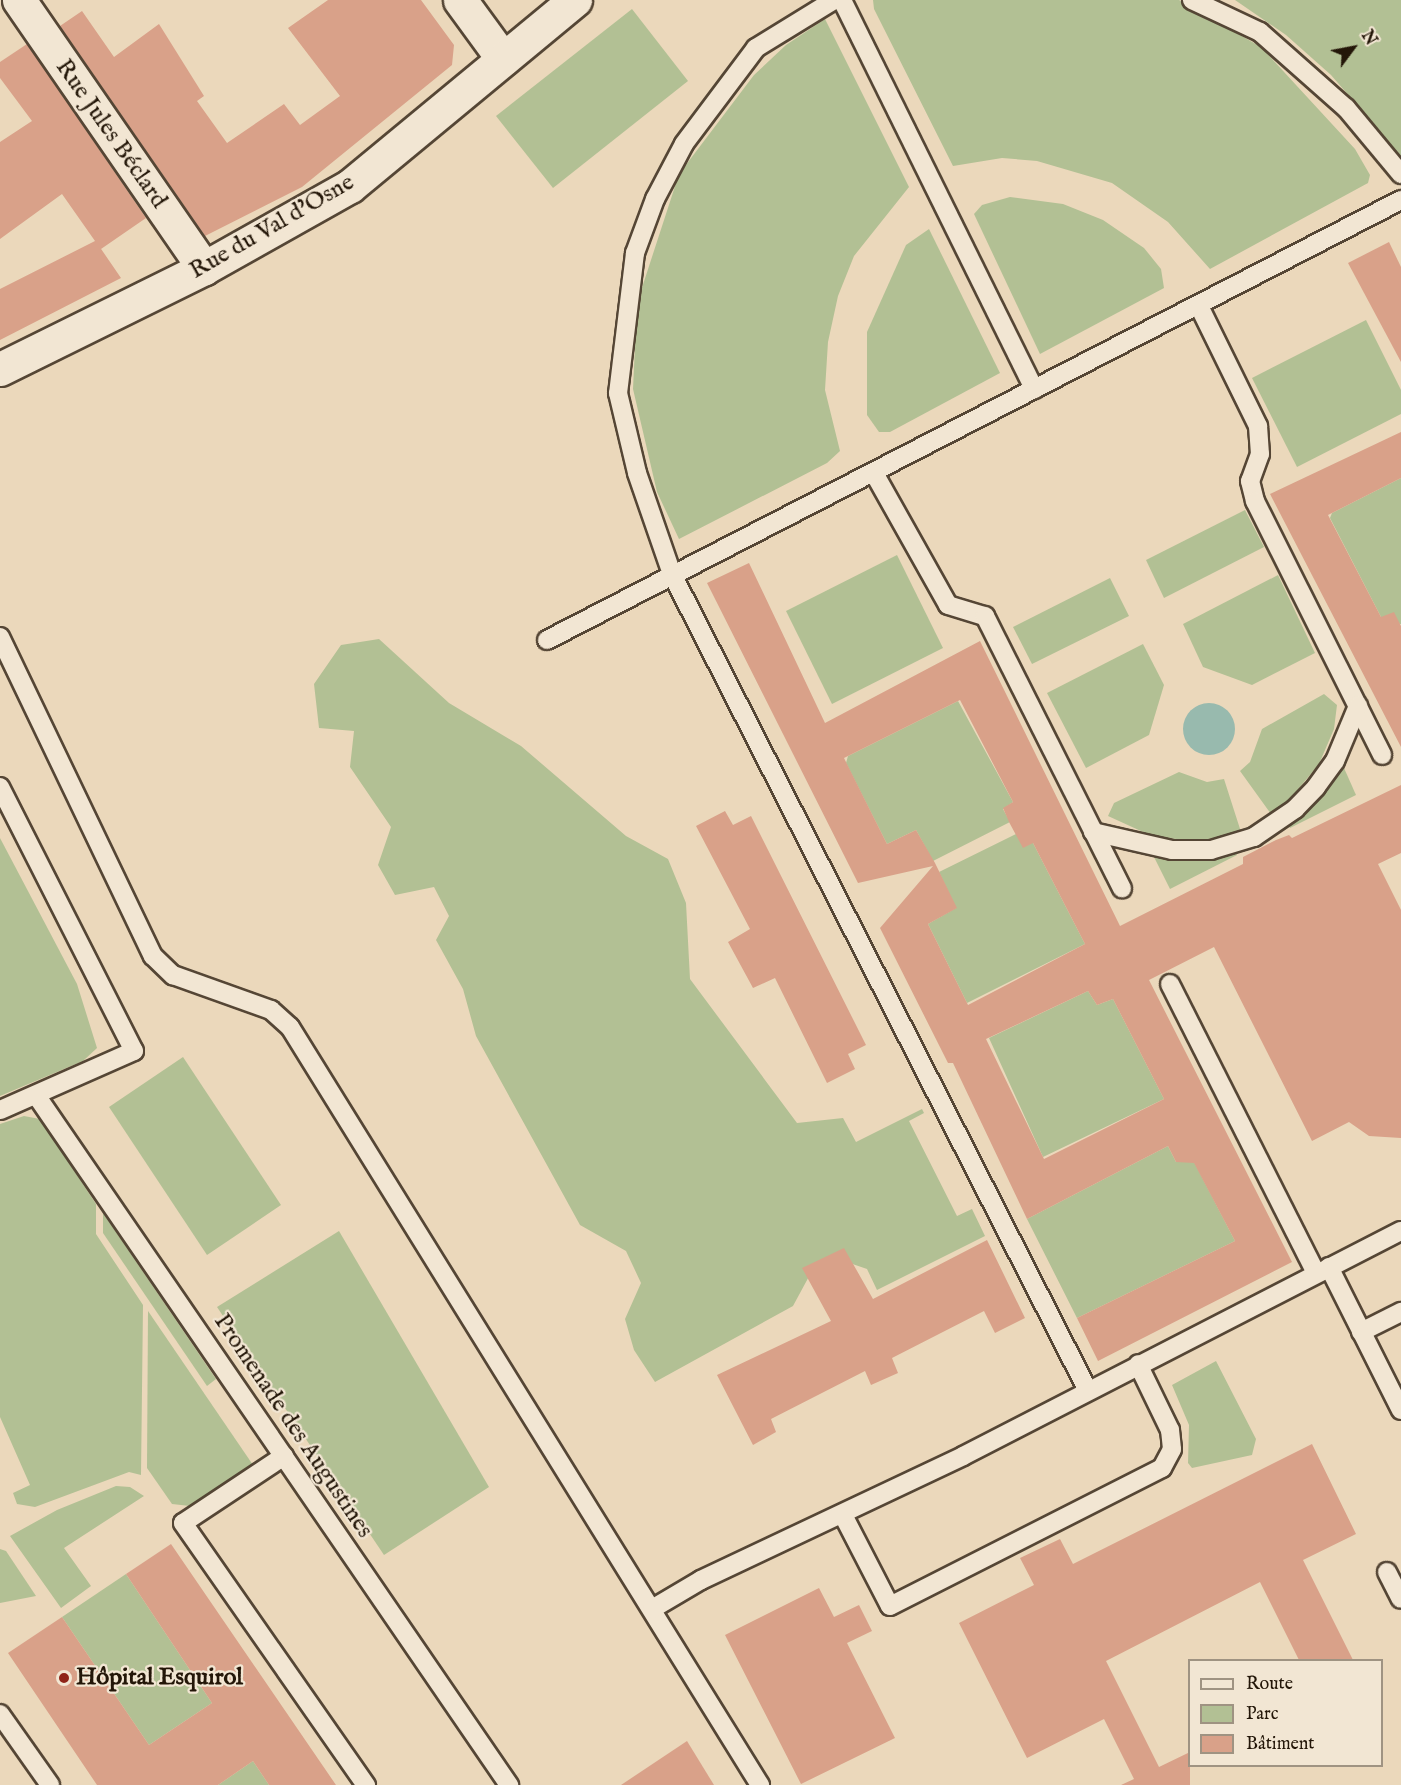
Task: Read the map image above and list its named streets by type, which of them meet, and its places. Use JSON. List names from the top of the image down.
{
  "streets": {
    "street": ["Rue Jules Béclard", "Rue du Val d'Osne"],
    "lane": ["Promenade des Augustines"]
  },
  "crossings": [
    ["Rue Jules Béclard", "Rue du Val d'Osne"]
  ],
  "places": ["Hôpital Esquirol"],
  "legend": ["Route", "Parc", "Bâtiment"],
  "north": "top right"
}
